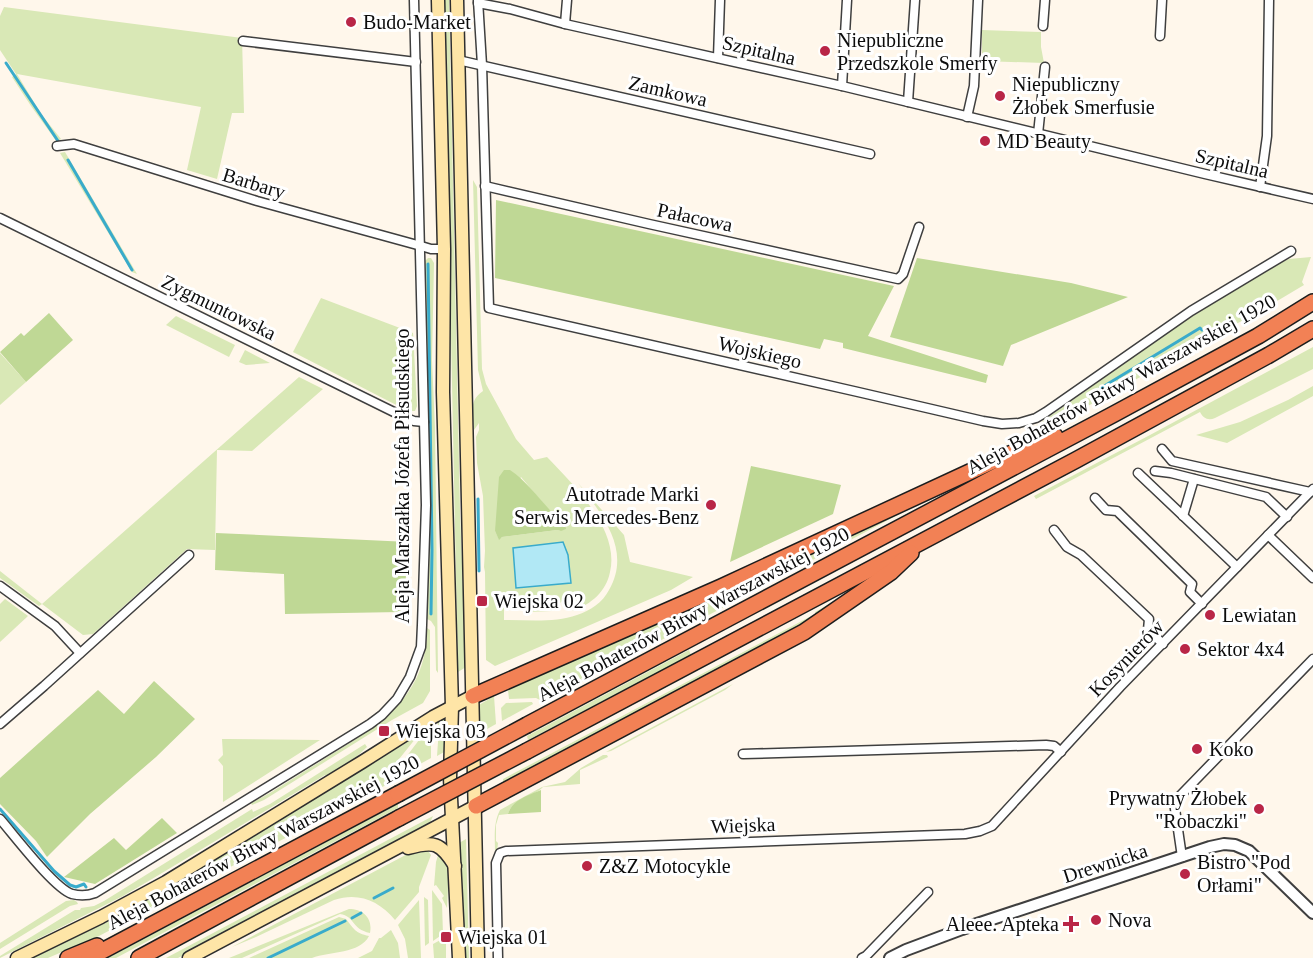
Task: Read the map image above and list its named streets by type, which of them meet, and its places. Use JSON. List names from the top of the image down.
{
  "streets": {
    "highway": ["Aleja Bohaterów Bitwy Warszawskiej 1920"],
    "main road": ["Aleja Marszałka Józefa Piłsudskiego"],
    "street": [
      "Szpitalna",
      "Zamkowa",
      "Barbary",
      "Pałacowa",
      "Zygmuntowska",
      "Wojskiego",
      "Kosynierów",
      "Wiejska",
      "Drewnicka"
    ]
  },
  "crossings": [
    ["Barbary", "Aleja Marszałka Józefa Piłsudskiego"],
    ["Pałacowa", "Wojskiego"],
    ["Zygmuntowska", "Aleja Marszałka Józefa Piłsudskiego"],
    ["Aleja Bohaterów Bitwy Warszawskiej 1920", "Aleja Marszałka Józefa Piłsudskiego"],
    ["Kosynierów", "Wiejska"]
  ],
  "places": {
    "other": [
      "Budo-Market",
      "Niepubliczne Przedszkole Smerfy",
      "Niepubliczny Żłobek Smerfusie",
      "MD Beauty",
      "Autotrade Marki Serwis Mercedes-Benz",
      "Lewiatan",
      "Sektor 4x4",
      "Koko",
      "Prywatny Żłobek \"Robaczki\"",
      "Z&Z Motocykle",
      "Bistro \"Pod Orłami\"",
      "Nova"
    ],
    "transit": ["Wiejska 02", "Wiejska 03", "Wiejska 01"],
    "health": ["Aleee. Apteka"]
  }
}
